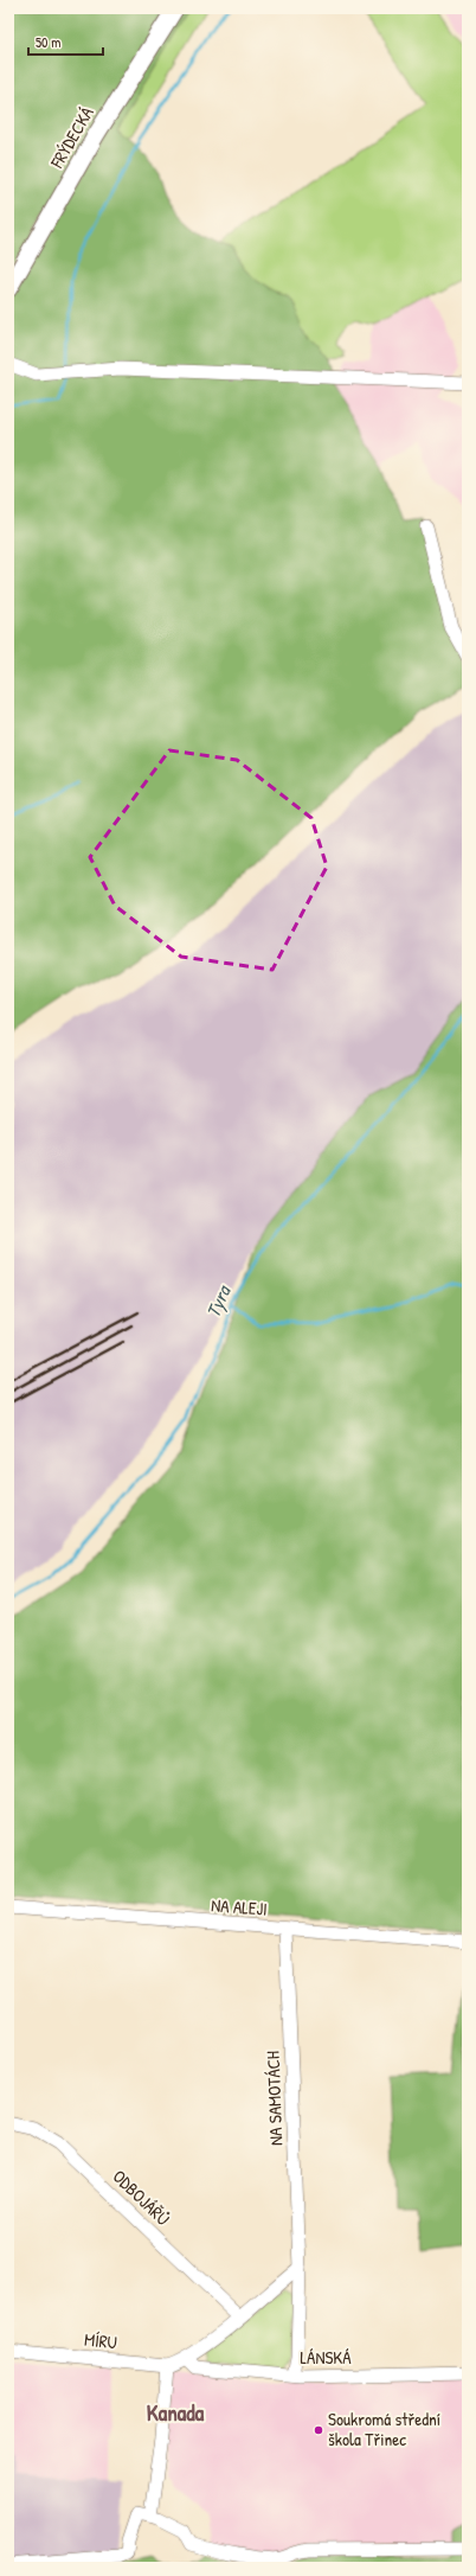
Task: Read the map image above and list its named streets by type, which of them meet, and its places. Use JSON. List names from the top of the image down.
{
  "streets": {
    "main road": ["FRÝDECKÁ"],
    "street": [
      "NA ALEJI",
      "NA SAMOTÁCH",
      "ODBOJÁŘŮ",
      "MÍRU",
      "LÁNSKÁ"
    ]
  },
  "crossings": [
    ["NA ALEJI", "NA SAMOTÁCH"],
    ["NA SAMOTÁCH", "LÁNSKÁ"],
    ["MÍRU", "LÁNSKÁ"]
  ],
  "districts": ["Kanada"],
  "water": ["Tyra"],
  "places": ["Soukromá střední škola Třinec"],
  "scale_bar": "50 m"
}
